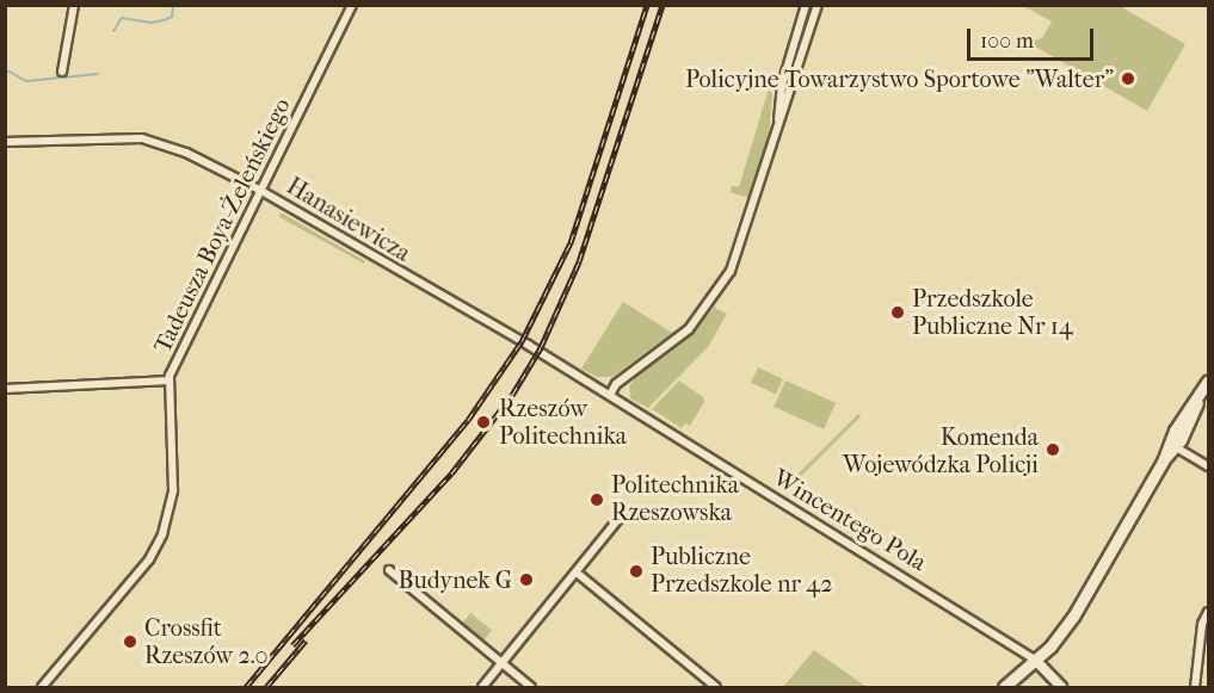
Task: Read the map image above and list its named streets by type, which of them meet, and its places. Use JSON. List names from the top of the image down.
{
  "streets": {
    "street": ["Hanasiewicza", "Tadeusza Boya-Żeleńskiego", "Wincentego Pola"]
  },
  "crossings": [
    ["Hanasiewicza", "Tadeusza Boya-Żeleńskiego"],
    ["Hanasiewicza", "Wincentego Pola"]
  ],
  "places": [
    "Policyjne Towarzystwo Sportowe \"Walter\"",
    "Przedszkole Publiczne Nr 14",
    "Rzeszów Politechnika",
    "Komenda Wojewódzka Policji",
    "Politechnika Rzeszowska",
    "Publiczne Przedszkole nr 42",
    "Budynek G",
    "Crossfit Rzeszów 2.0"
  ],
  "scale_bar": "100 m"
}
